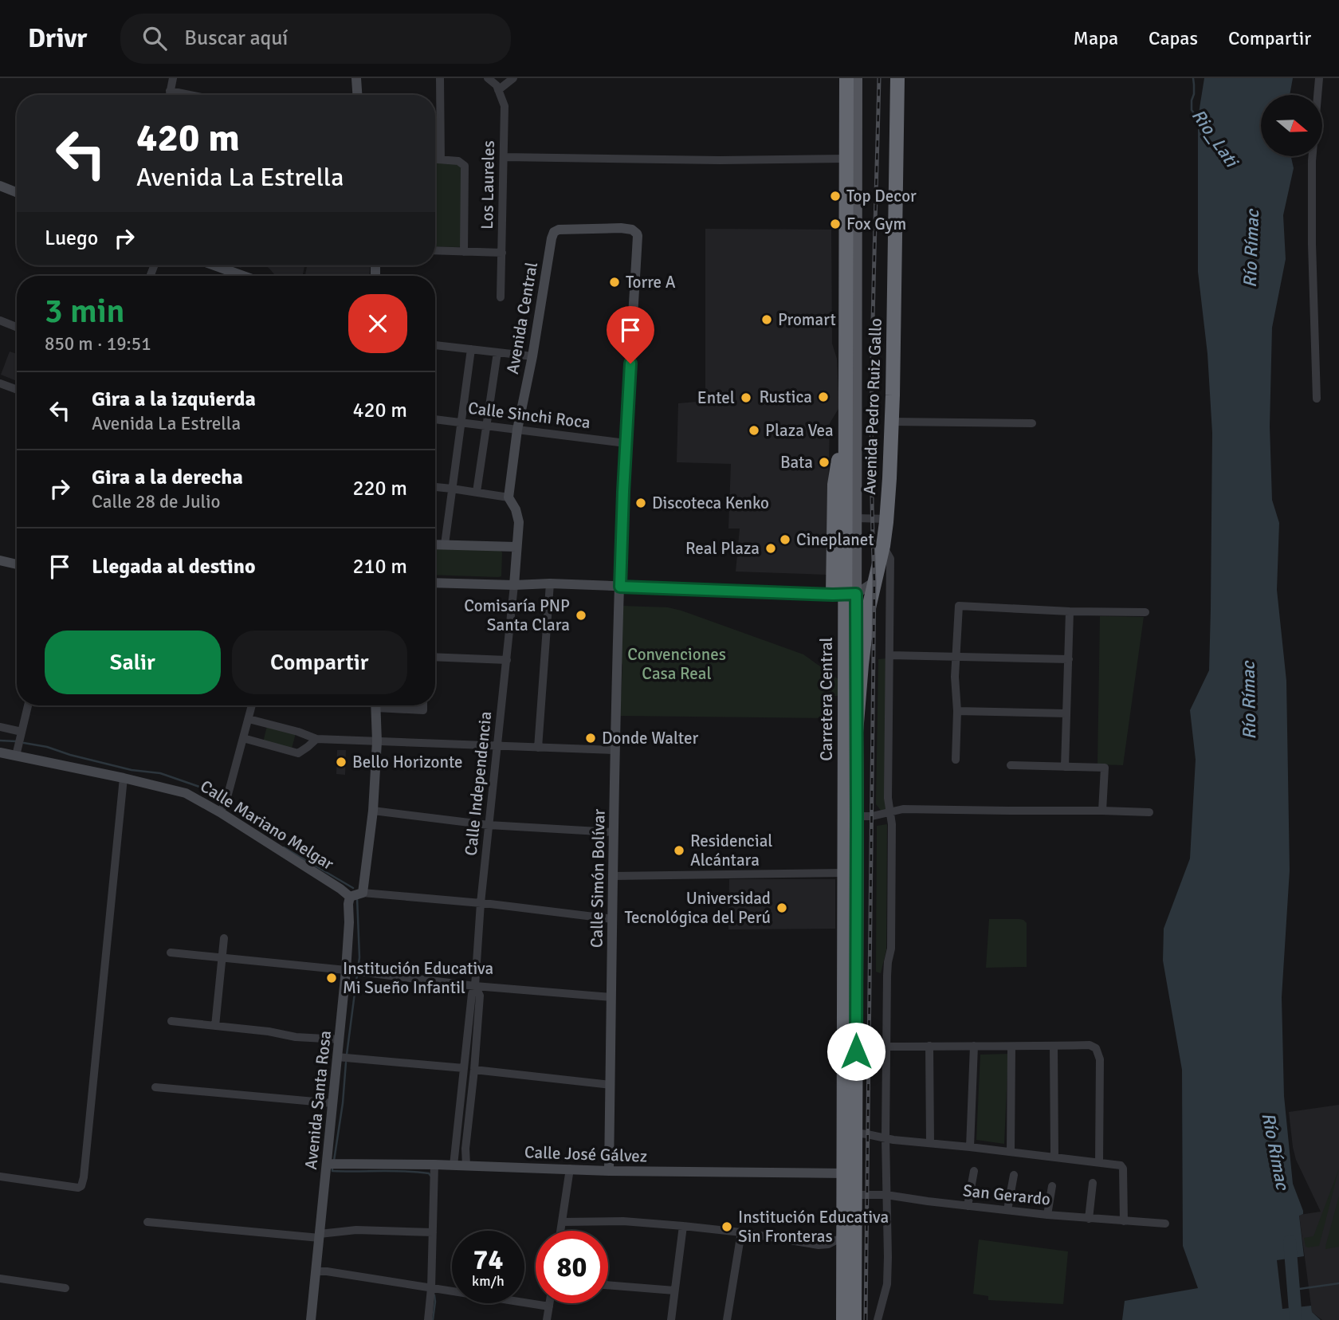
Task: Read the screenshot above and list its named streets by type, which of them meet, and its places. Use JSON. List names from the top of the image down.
{
  "streets": {
    "highway": ["Avenida Pedro Ruiz Gallo", "Carretera Central"],
    "street": [
      "Los Laureles",
      "Avenida Central",
      "Calle Sinchi Roca",
      "Calle Independencia",
      "Calle Mariano Melgar",
      "Calle Simón Bolívar",
      "Avenida Santa Rosa",
      "Calle José Gálvez",
      "San Gerardo"
    ]
  },
  "crossings": [
    ["Avenida Central", "Calle Sinchi Roca"],
    ["Avenida Central", "Calle Simón Bolívar"],
    ["Avenida Pedro Ruiz Gallo", "Carretera Central"],
    ["Calle Sinchi Roca", "Calle Simón Bolívar"],
    ["Carretera Central", "Calle José Gálvez"],
    ["Carretera Central", "San Gerardo"],
    ["Calle Independencia", "Calle José Gálvez"],
    ["Calle Mariano Melgar", "Avenida Santa Rosa"],
    ["Calle Simón Bolívar", "Calle José Gálvez"],
    ["Avenida Santa Rosa", "Calle José Gálvez"]
  ],
  "water": ["Rio_Lati", "Río Rímac"],
  "parks": ["Convenciones Casa Real"],
  "places": [
    "Top Decor",
    "Fox Gym",
    "Torre A",
    "Promart",
    "Rustica",
    "Entel",
    "Plaza Vea",
    "Bata",
    "Discoteca Kenko",
    "Cineplanet",
    "Real Plaza",
    "Comisaría PNP Santa Clara",
    "Donde Walter",
    "Bello Horizonte",
    "Residencial Alcántara",
    "Universidad Tecnológica del Perú",
    "Institución Educativa Mi Sueño Infantil",
    "Institución Educativa Sin Fronteras"
  ],
  "north": "right",
  "page": {
    "header": "Drivr",
    "search": "Buscar aquí",
    "nav": ["Mapa", "Capas", "Compartir"],
    "turn": ["420 m", "Avenida La Estrella"],
    "then": "Luego",
    "heading": ["3 min", "850 m · 19:51"],
    "list": [
      {
        "name": "Gira a la izquierda",
        "note": "Avenida La Estrella",
        "value": "420 m"
      },
      {
        "name": "Gira a la derecha",
        "note": "Calle 28 de Julio",
        "value": "220 m"
      },
      {
        "name": "Llegada al destino",
        "value": "210 m"
      }
    ],
    "buttons": ["Salir", "Compartir"],
    "speed": "74 km/h",
    "limit": "80"
  }
}
